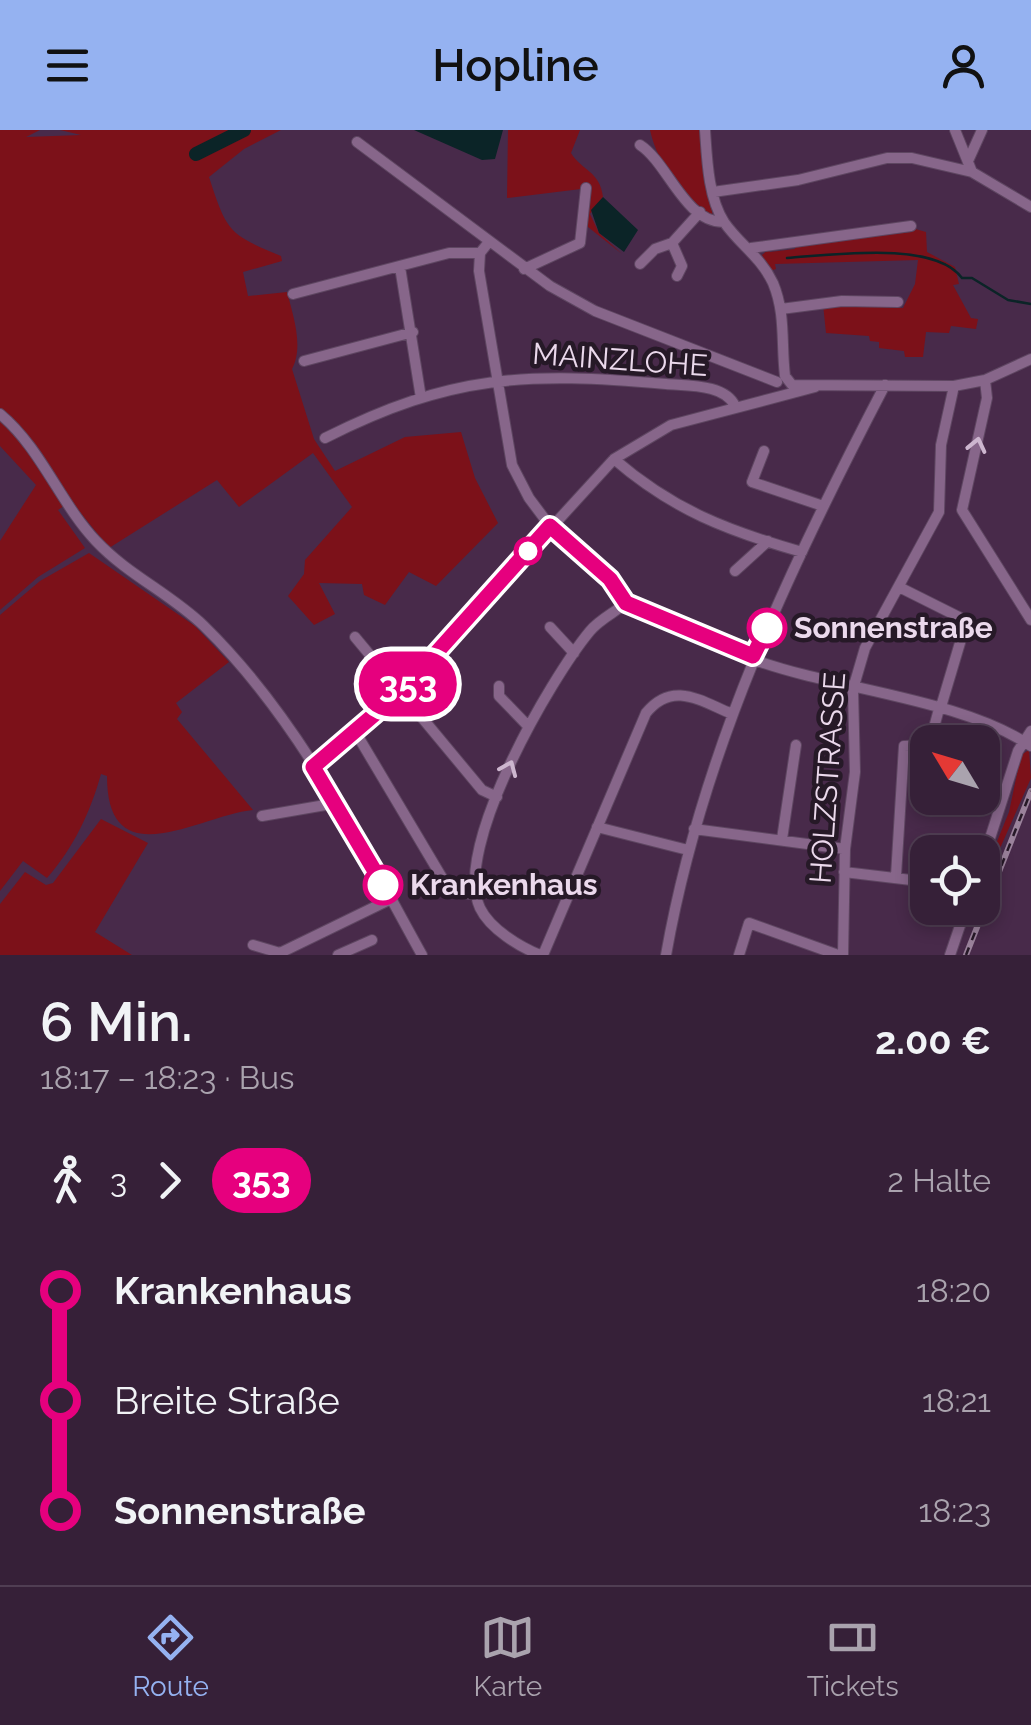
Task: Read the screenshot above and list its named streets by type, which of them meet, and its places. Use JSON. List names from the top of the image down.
{
  "streets": {
    "street": ["MAINZLOHE", "HOLZSTRASSE"]
  },
  "places": ["Sonnenstraße", "Krankenhaus"],
  "lines": ["bus line 353"],
  "north": "top left",
  "page": {
    "header": "Hopline",
    "on_map": "353",
    "heading": ["6 Min.", "18:17 – 18:23 · Bus", "2.00 €"],
    "legs": ["3", "353", "2 Halte"],
    "list": [
      {
        "name": "Krankenhaus",
        "value": "18:20"
      },
      {
        "name": "Breite Straße",
        "value": "18:21"
      },
      {
        "name": "Sonnenstraße",
        "value": "18:23"
      }
    ],
    "tabs": ["Route", "Karte", "Tickets"]
  }
}
